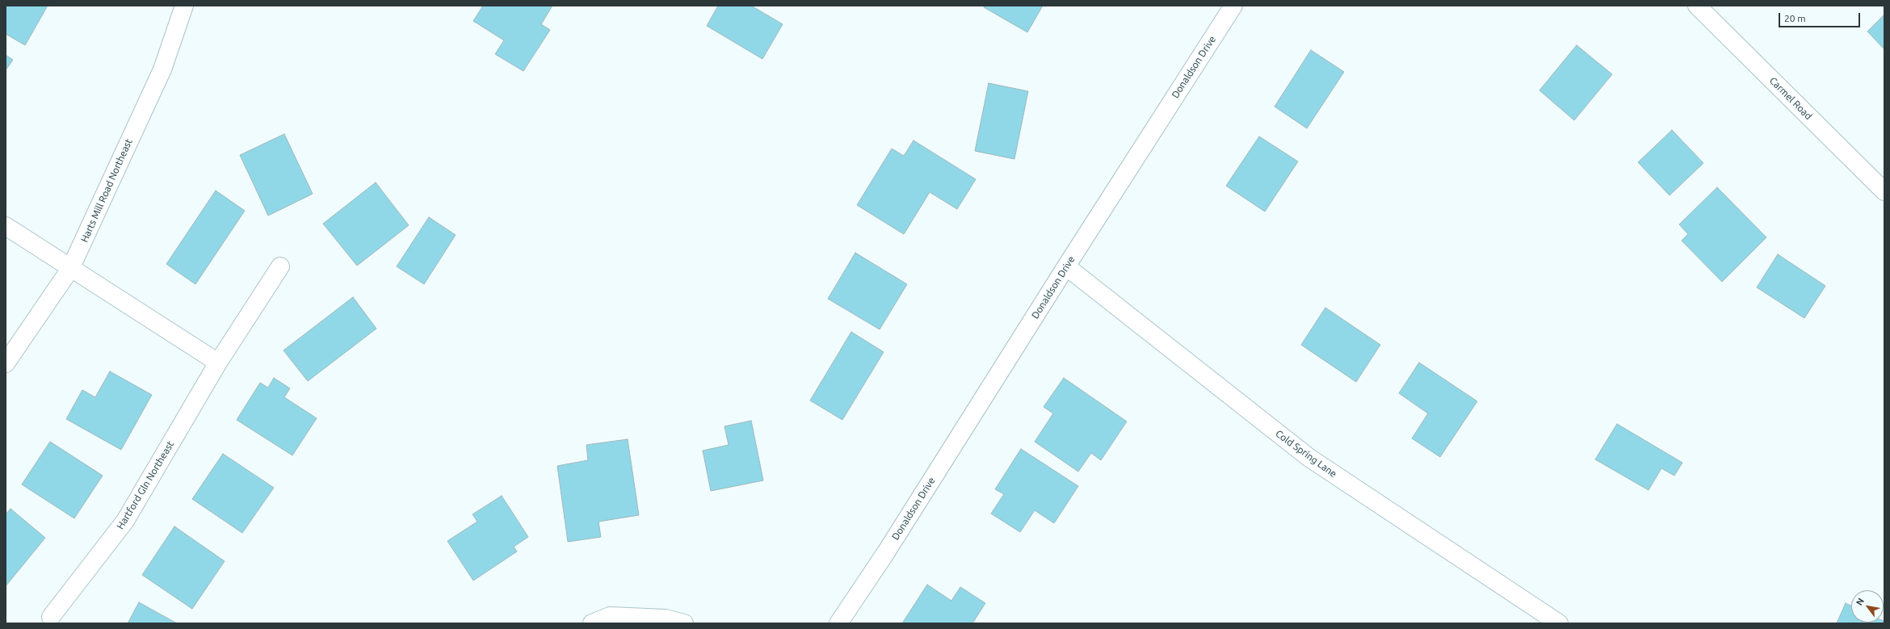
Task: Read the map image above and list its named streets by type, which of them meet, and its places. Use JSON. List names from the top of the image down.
{
  "streets": {
    "street": [
      "Donaldson Drive",
      "Carmel Road",
      "Harts Mill Road Northeast",
      "Cold Spring Lane",
      "Hartford Gln Northeast"
    ]
  },
  "crossings": [
    ["Donaldson Drive", "Cold Spring Lane"]
  ],
  "scale_bar": "20 m",
  "north": "top left"
}
